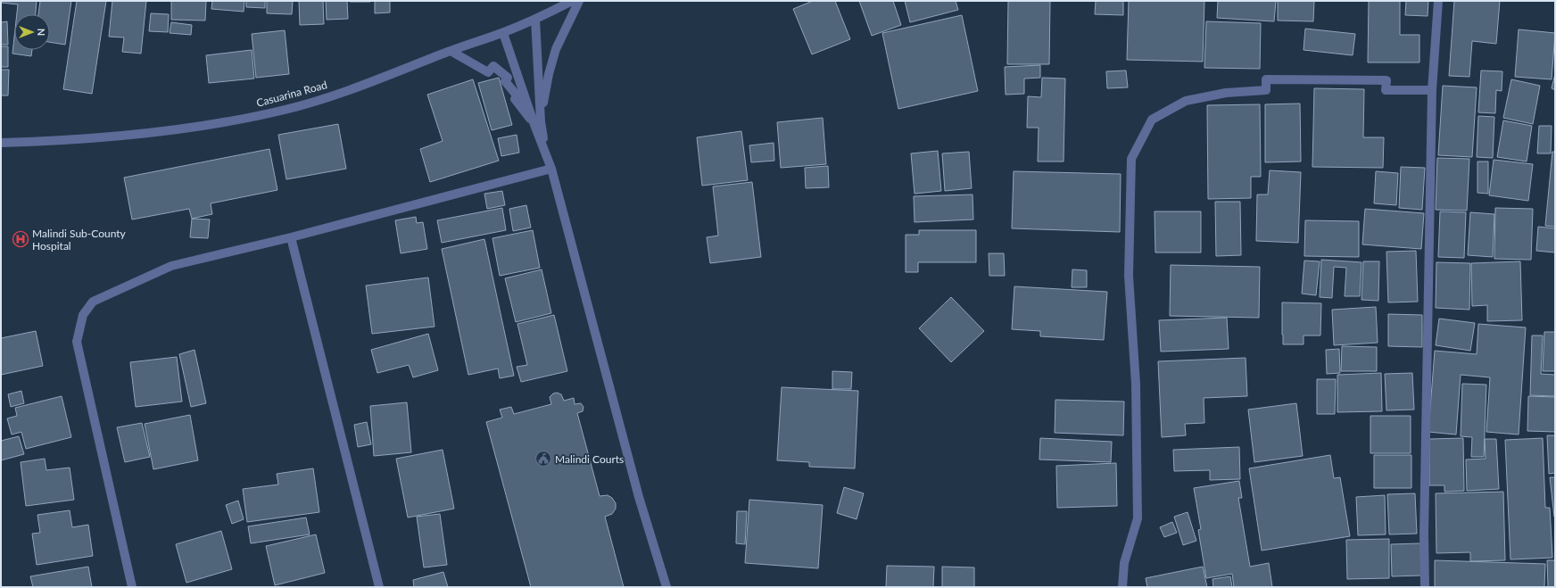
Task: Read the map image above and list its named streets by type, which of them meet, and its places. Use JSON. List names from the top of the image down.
{
  "streets": {
    "street": ["Casuarina Road"]
  },
  "places": {
    "hospital": ["Malindi Sub-County Hospital"],
    "public building": ["Malindi Courts"]
  },
  "north": "right"
}
